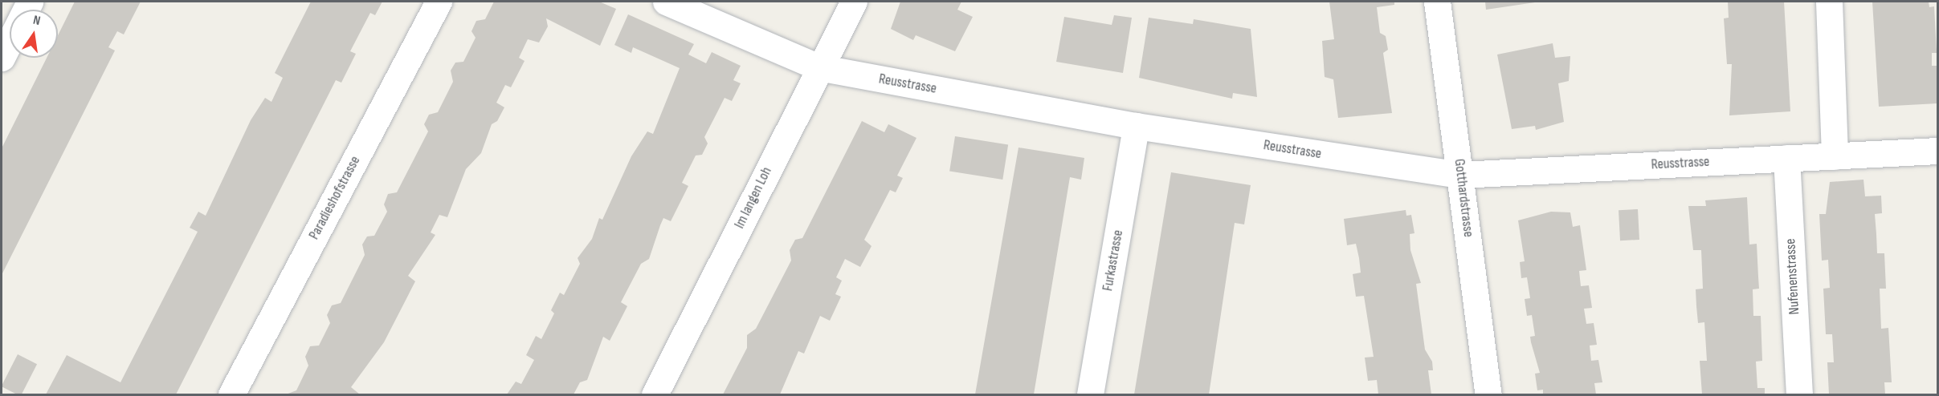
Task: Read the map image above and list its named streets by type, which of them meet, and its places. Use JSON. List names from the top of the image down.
{
  "streets": {
    "street": [
      "Reusstrasse",
      "Paradieshofstrasse",
      "Im langen Loh",
      "Gotthardstrasse",
      "Furkastrasse",
      "Nufenenstrasse"
    ]
  },
  "crossings": [
    ["Reusstrasse", "Im langen Loh"],
    ["Reusstrasse", "Gotthardstrasse"],
    ["Reusstrasse", "Furkastrasse"],
    ["Reusstrasse", "Nufenenstrasse"]
  ],
  "north": "top"
}
